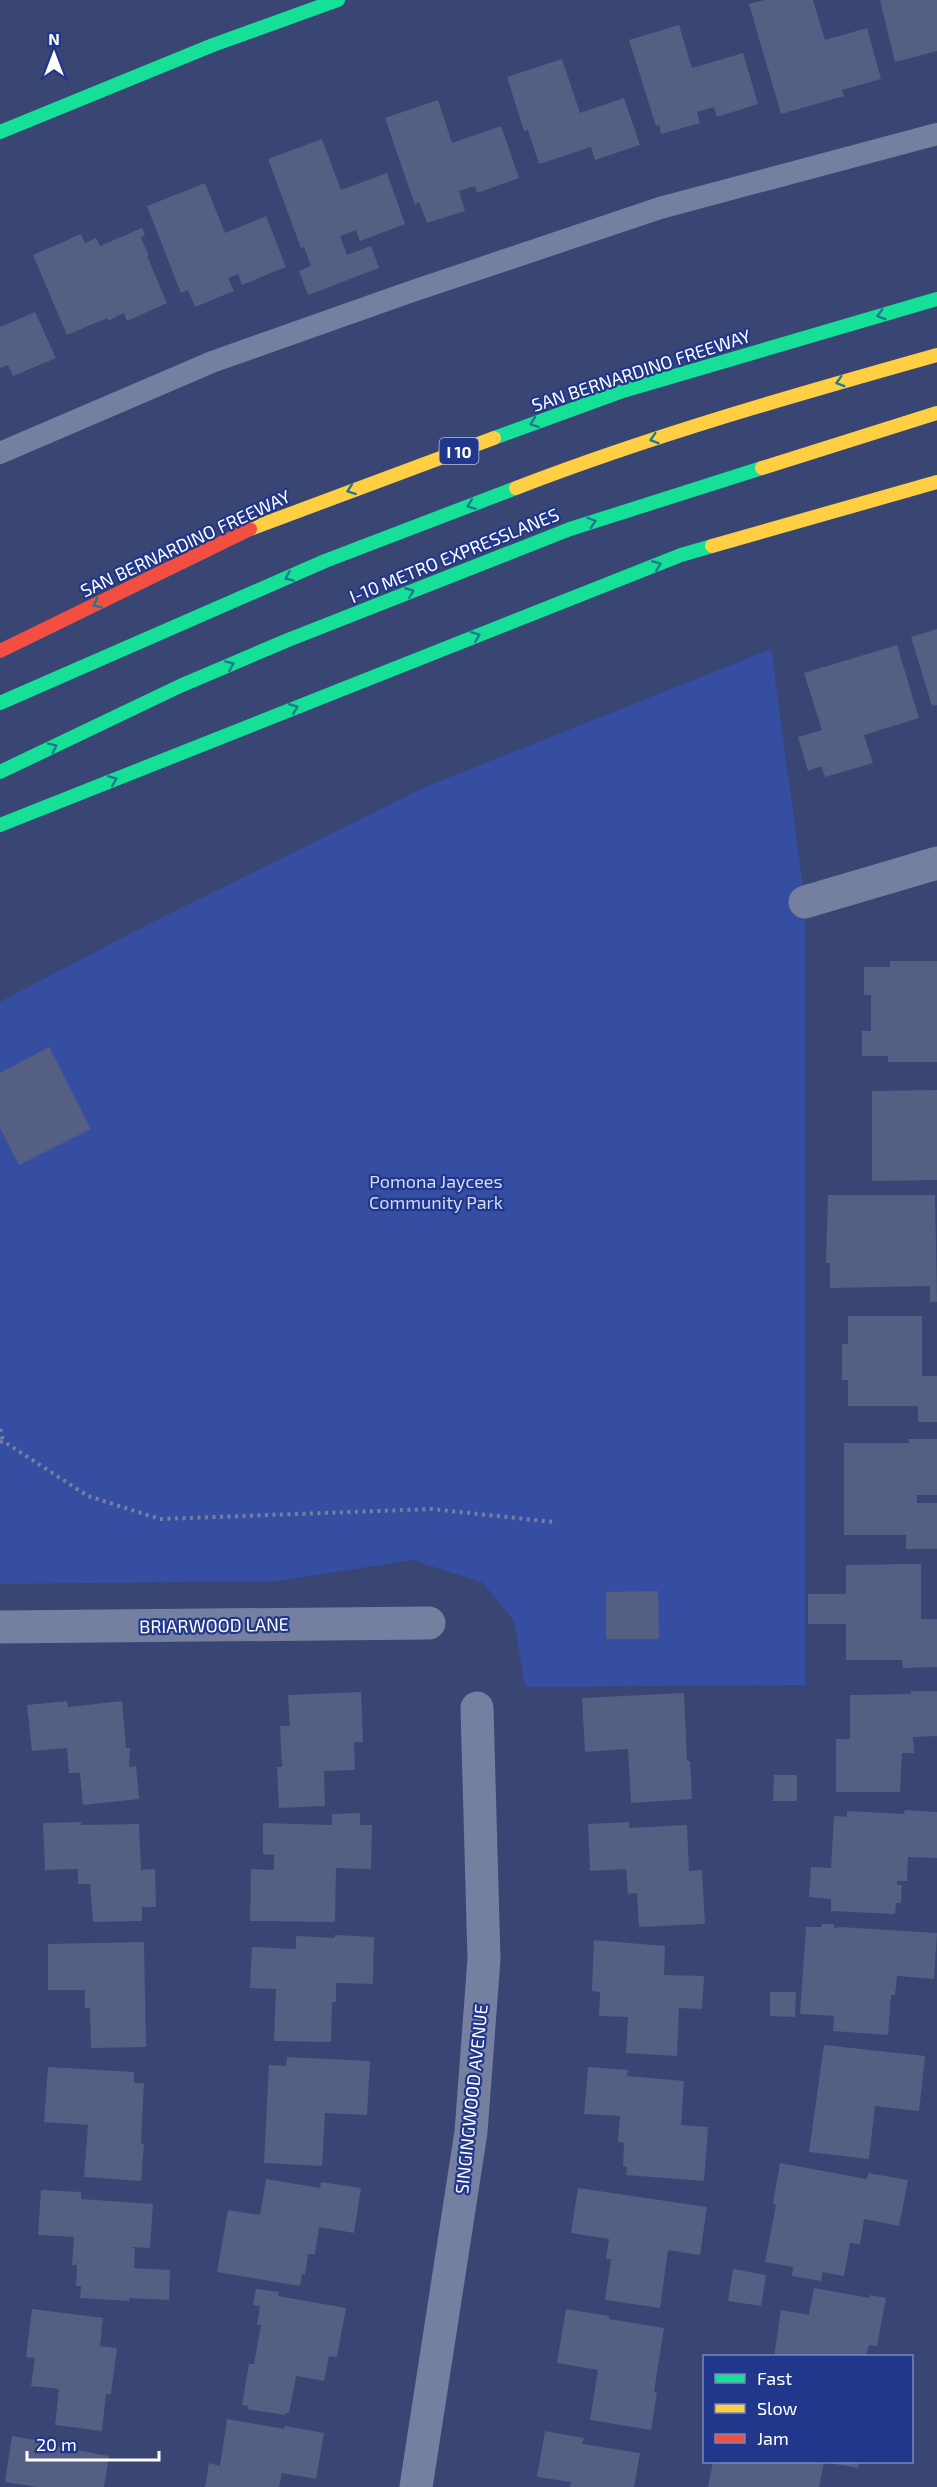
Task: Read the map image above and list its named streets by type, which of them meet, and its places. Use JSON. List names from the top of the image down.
{
  "streets": {
    "main road": ["SAN BERNARDINO FREEWAY", "I 10", "I-10 METRO EXPRESSLANES"],
    "street": ["BRIARWOOD LANE", "SINGINGWOOD AVENUE"]
  },
  "parks": ["Pomona Jaycees Community Park"],
  "legend": ["Fast", "Slow", "Jam"],
  "scale_bar": "20 m",
  "north": "top"
}
